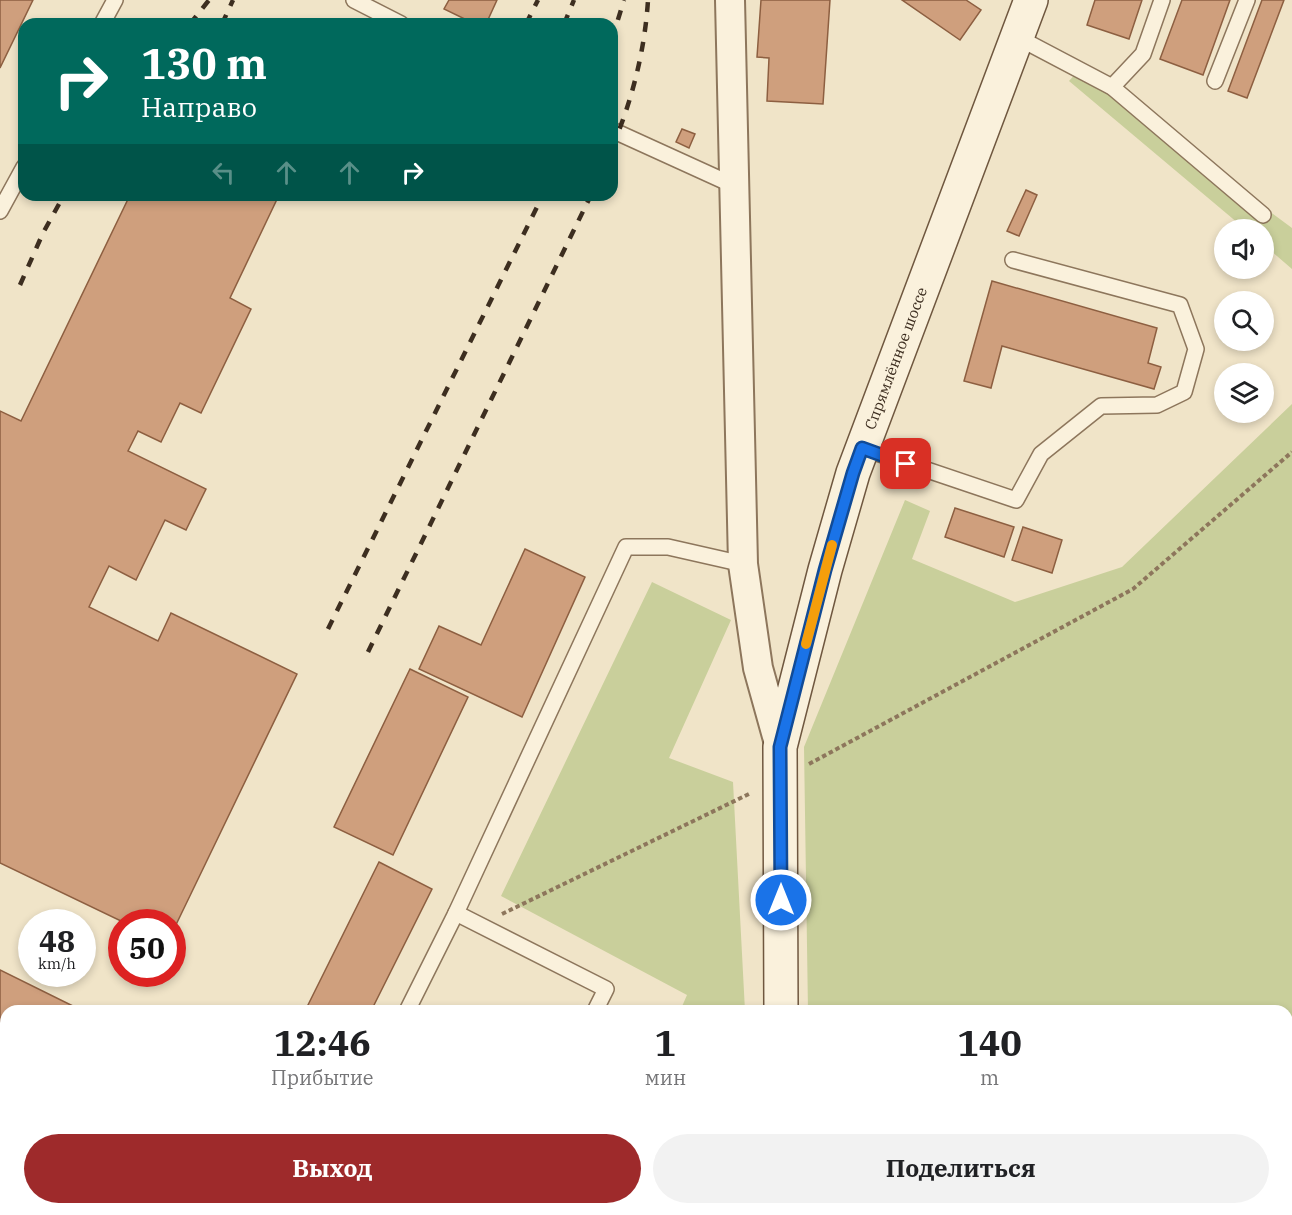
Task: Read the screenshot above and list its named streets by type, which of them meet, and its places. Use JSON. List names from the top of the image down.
{
  "streets": {
    "main road": ["Спрямлённое шоссе"]
  },
  "page": {
    "turn": ["130 m", "Направо"],
    "speed": "48 km/h",
    "limit": "50",
    "eta": [
      "12:46",
      "Прибытие",
      "1",
      "мин",
      "140",
      "m"
    ],
    "buttons": ["Выход", "Поделиться"]
  }
}
